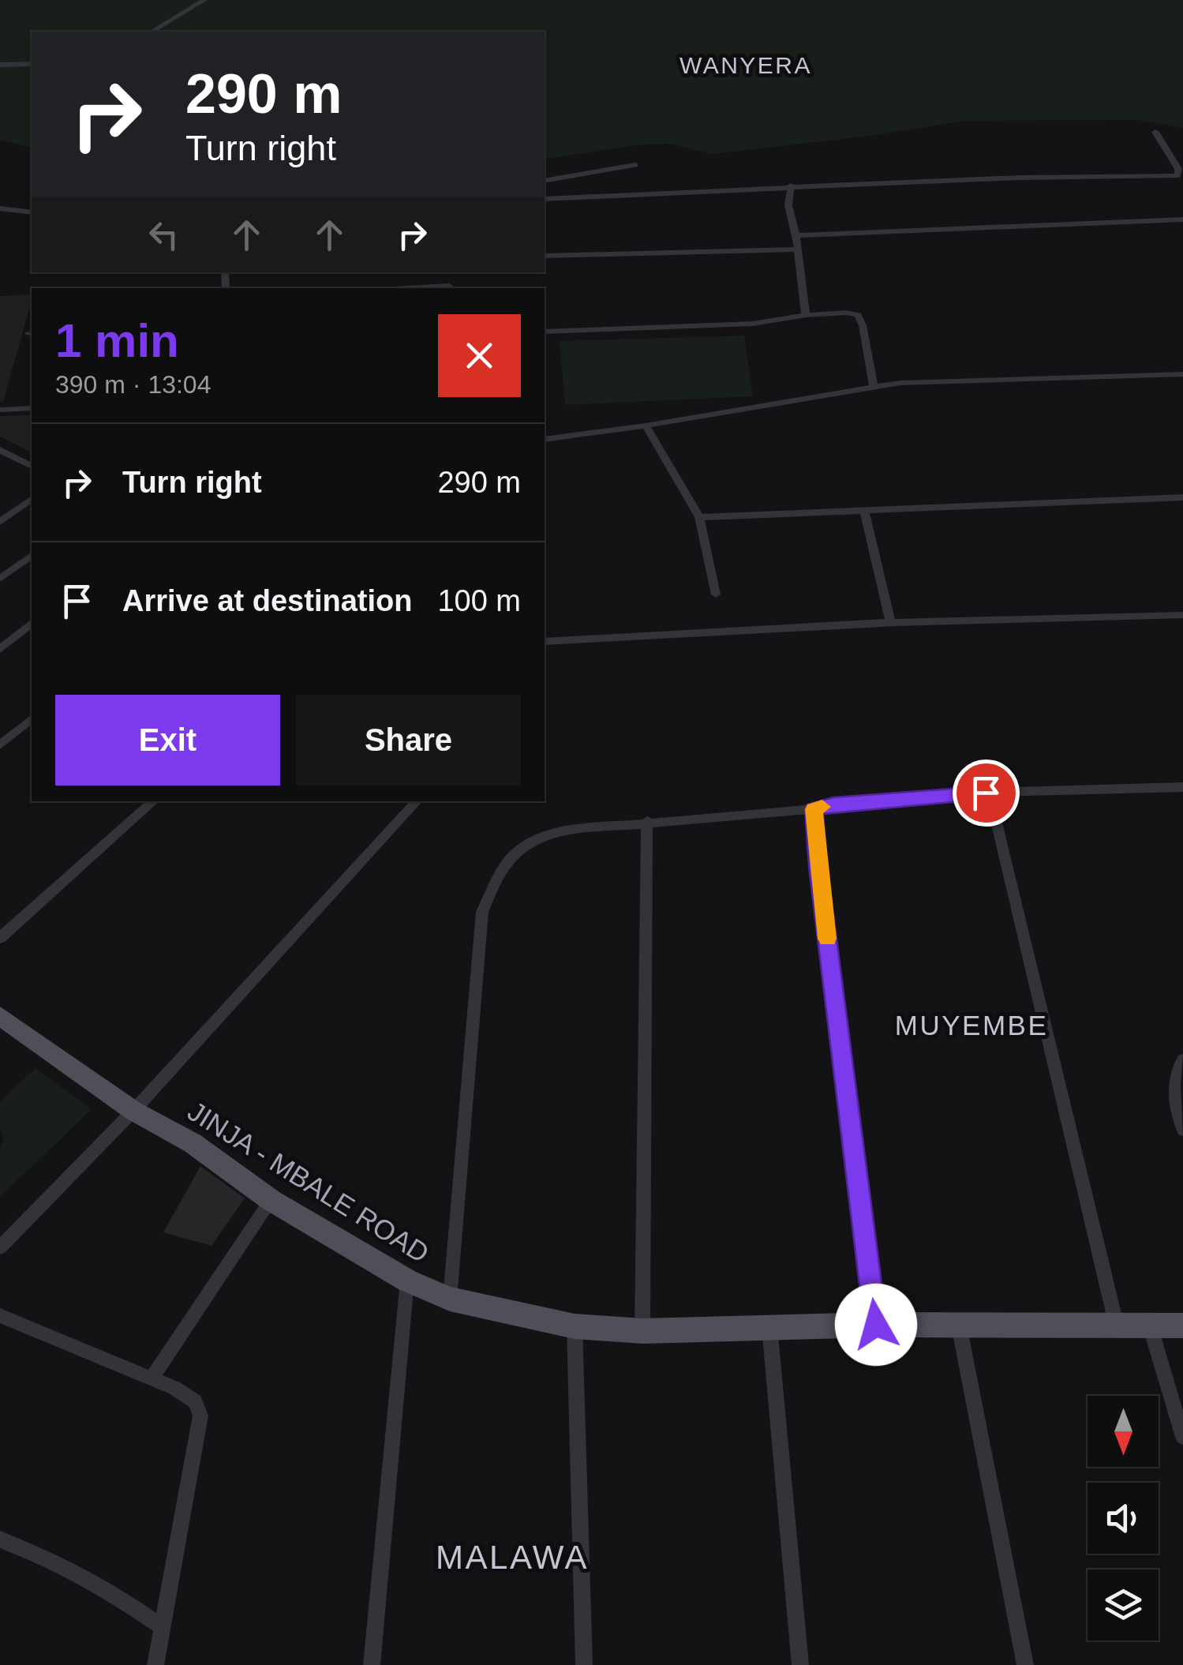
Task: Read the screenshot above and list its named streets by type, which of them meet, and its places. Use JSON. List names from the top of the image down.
{
  "streets": {
    "main road": ["JINJA - MBALE ROAD"]
  },
  "districts": ["WANYERA", "MUYEMBE", "MALAWA"],
  "north": "bottom",
  "page": {
    "turn": ["290 m", "Turn right"],
    "heading": ["1 min", "390 m · 13:04"],
    "list": [
      {
        "name": "Turn right",
        "value": "290 m"
      },
      {
        "name": "Arrive at destination",
        "value": "100 m"
      }
    ],
    "buttons": ["Exit", "Share"]
  }
}
